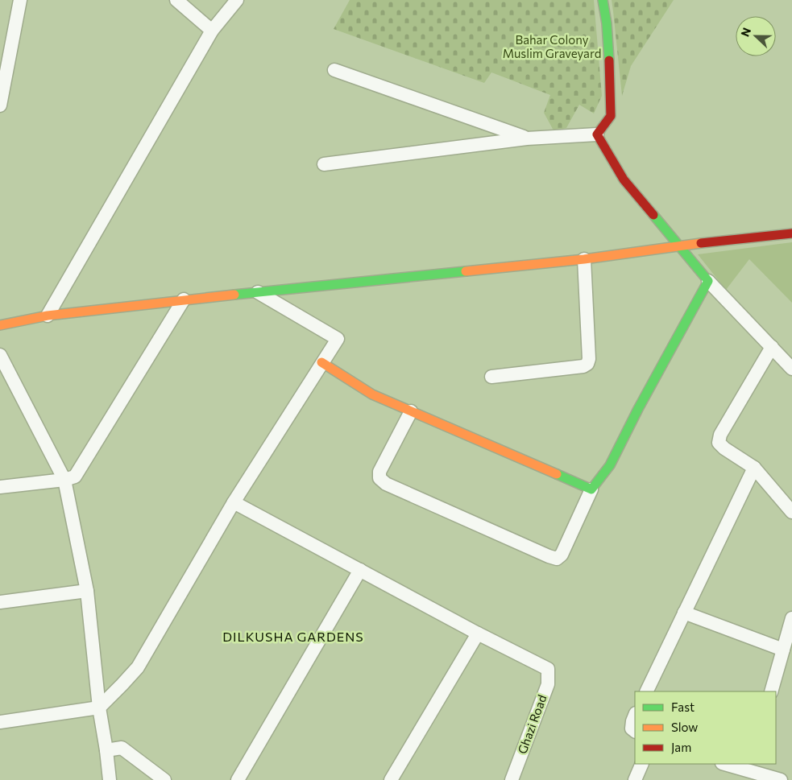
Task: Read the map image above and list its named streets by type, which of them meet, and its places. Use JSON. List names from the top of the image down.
{
  "streets": {
    "street": ["Ghazi Road"]
  },
  "districts": ["DILKUSHA GARDENS"],
  "parks": ["Bahar Colony Muslim Graveyard"],
  "legend": ["Fast", "Slow", "Jam"],
  "north": "left"
}
